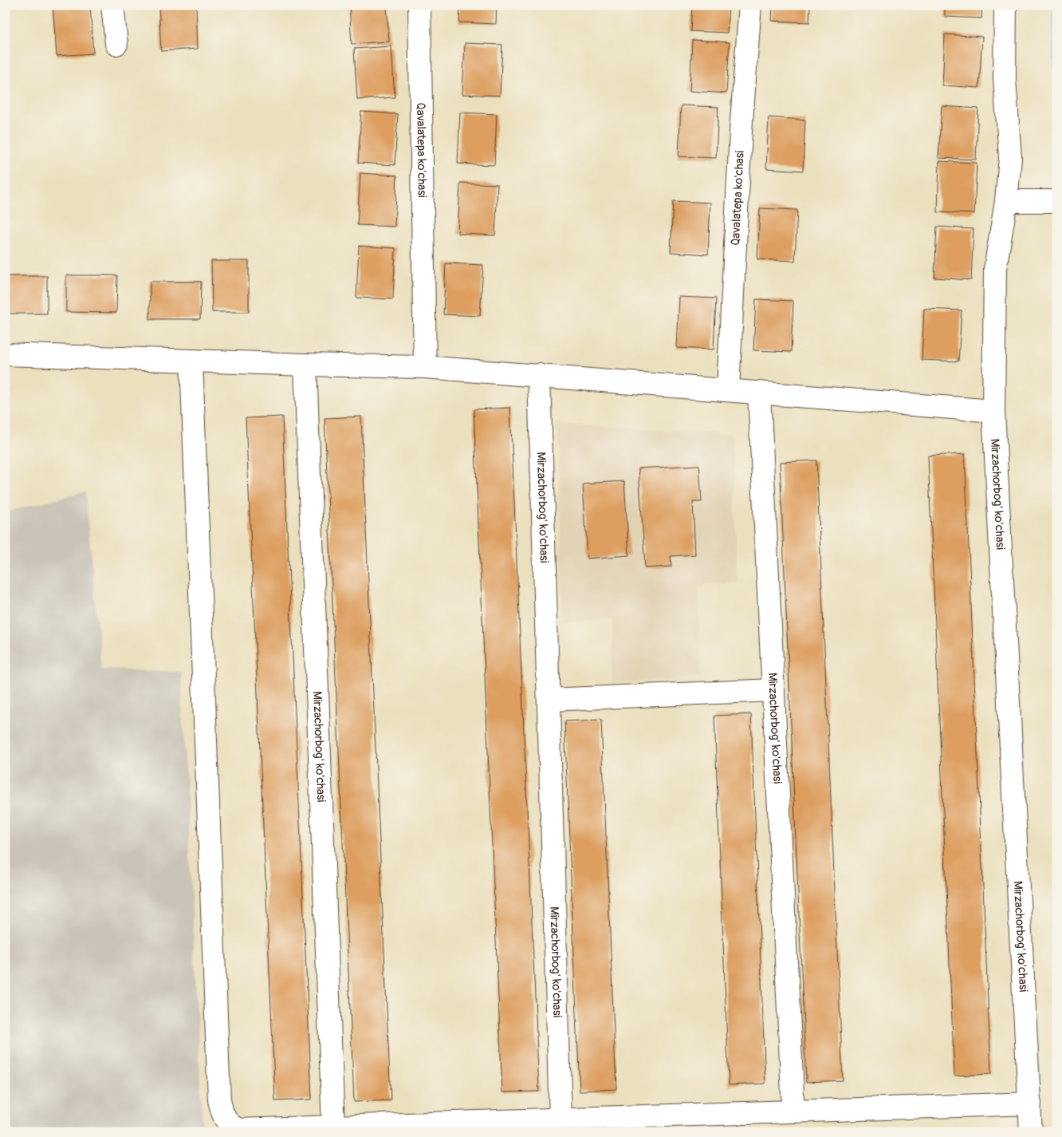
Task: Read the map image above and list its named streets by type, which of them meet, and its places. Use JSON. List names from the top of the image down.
{
  "streets": {
    "street": ["Qavalatepa ko'chasi", "Mirzachorbog' ko'chasi"]
  }
}
